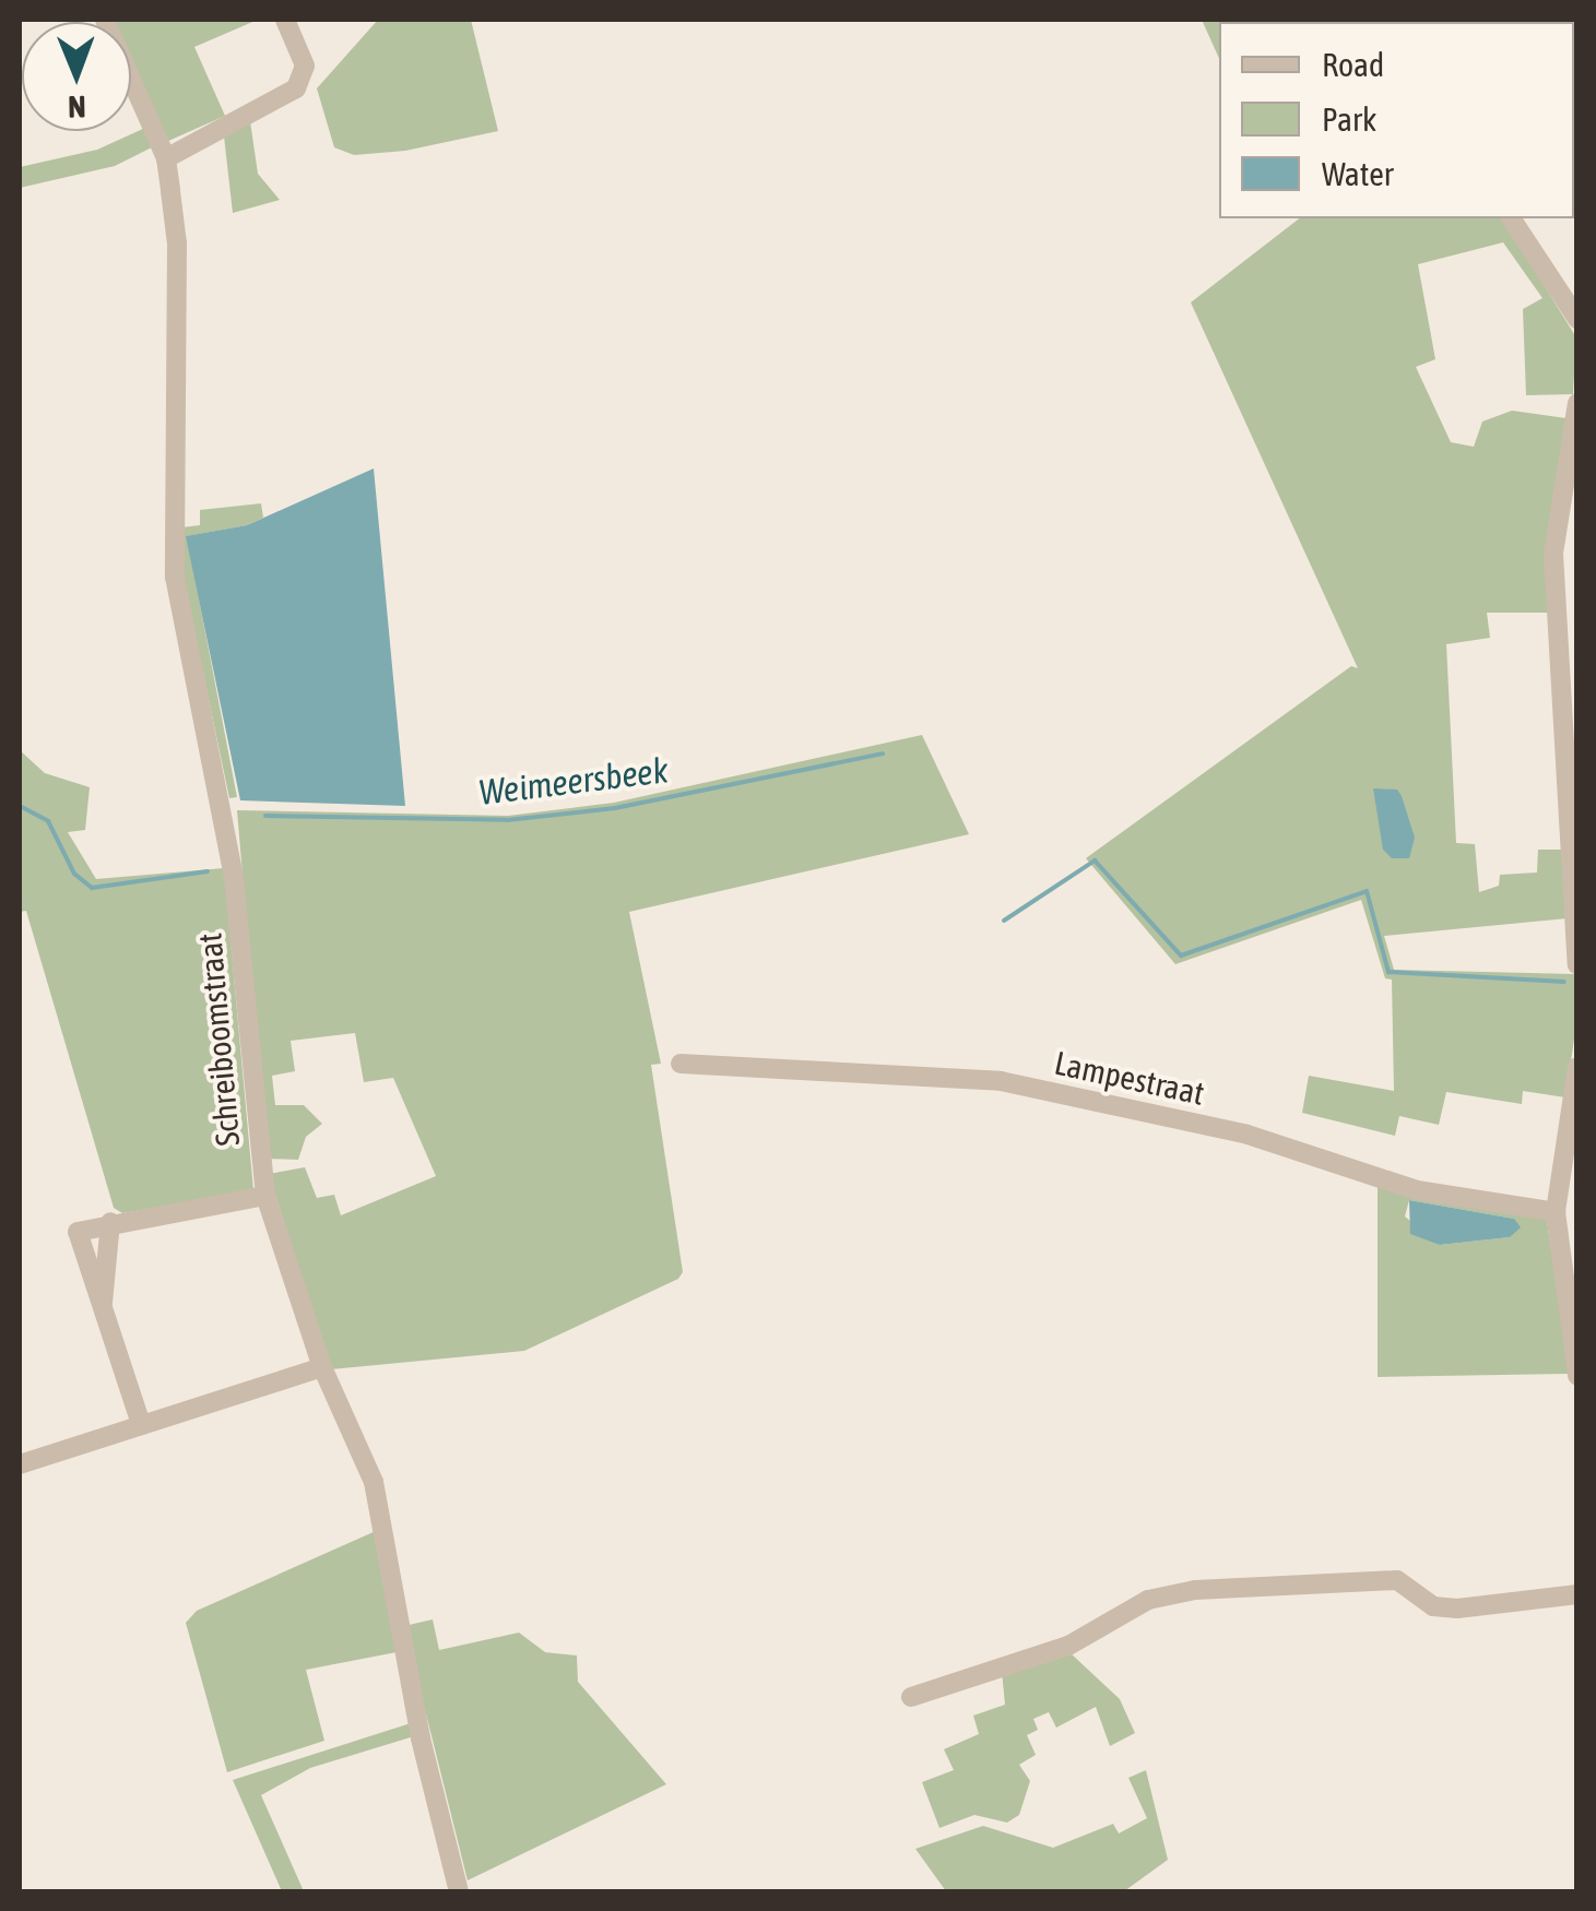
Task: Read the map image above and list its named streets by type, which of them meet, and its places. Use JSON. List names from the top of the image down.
{
  "streets": {
    "street": ["Schreiboomstraat", "Lampestraat"]
  },
  "water": ["Weimeersbeek"],
  "legend": ["Road", "Park", "Water"],
  "north": "bottom"
}
